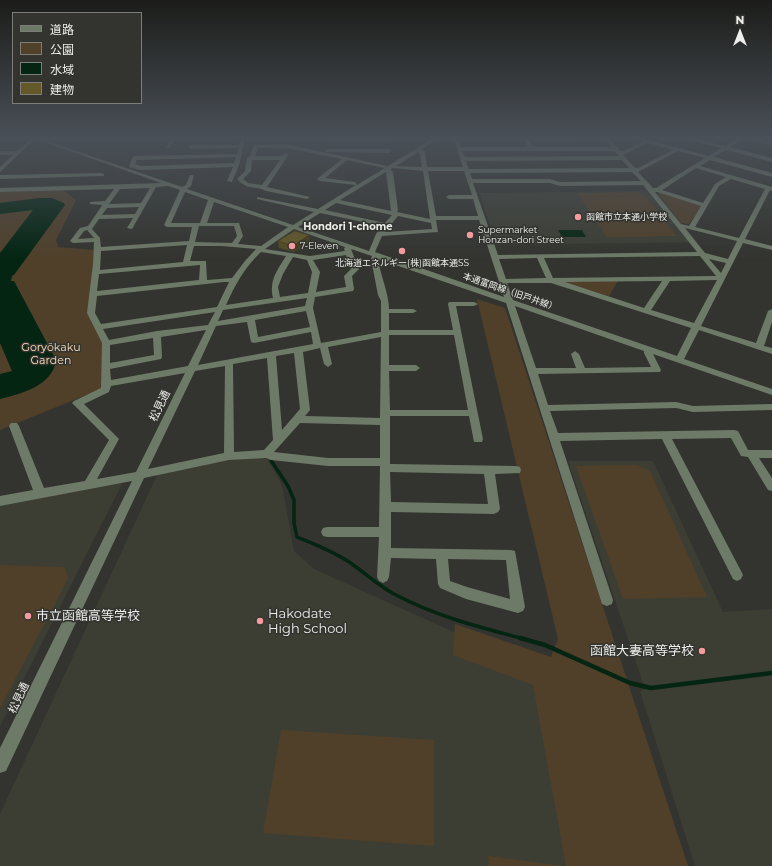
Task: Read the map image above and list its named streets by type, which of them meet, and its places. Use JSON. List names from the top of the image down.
{
  "streets": {
    "street": ["本通富岡線（旧戸井線）", "松見通"]
  },
  "crossings": [
    ["本通富岡線（旧戸井線）", "松見通"]
  ],
  "districts": ["Hondori 1-chome"],
  "parks": ["Goryōkaku Garden"],
  "places": [
    "函館市立本通小学校",
    "Supermarket Honzan-dori Street",
    "7-Eleven",
    "北海道エネルギー(株)函館本通SS",
    "市立函館高等学校",
    "Hakodate High School",
    "函館大妻高等学校"
  ],
  "legend": [
    "道路",
    "公園",
    "水域",
    "建物"
  ],
  "north": "top"
}
